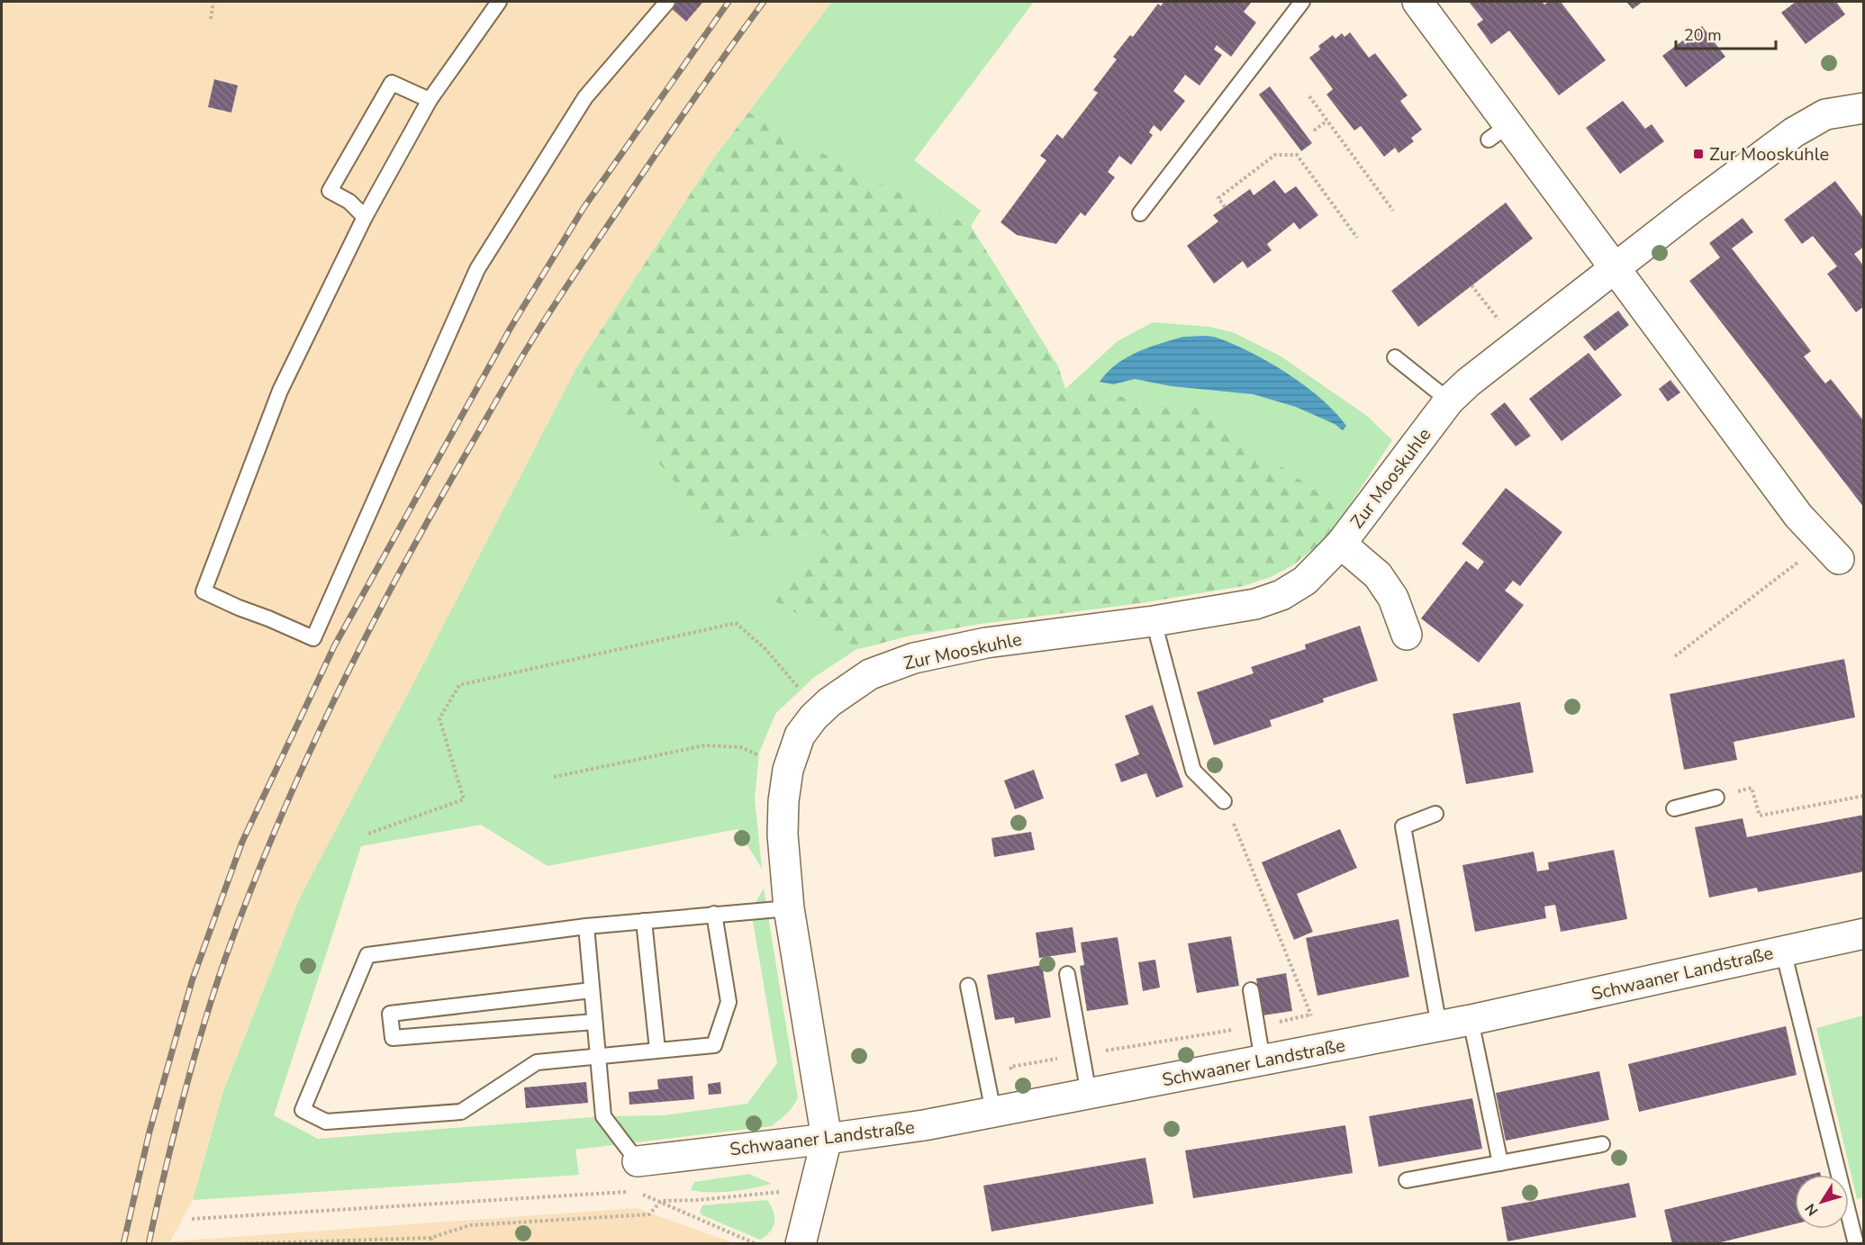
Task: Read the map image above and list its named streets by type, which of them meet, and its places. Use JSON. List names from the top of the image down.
{
  "streets": {
    "street": ["Zur Mooskuhle", "Schwaaner Landstraße"]
  },
  "crossings": [
    ["Zur Mooskuhle", "Schwaaner Landstraße"]
  ],
  "places": {
    "transit": ["Zur Mooskuhle"]
  },
  "scale_bar": "20 m",
  "north": "bottom left"
}
